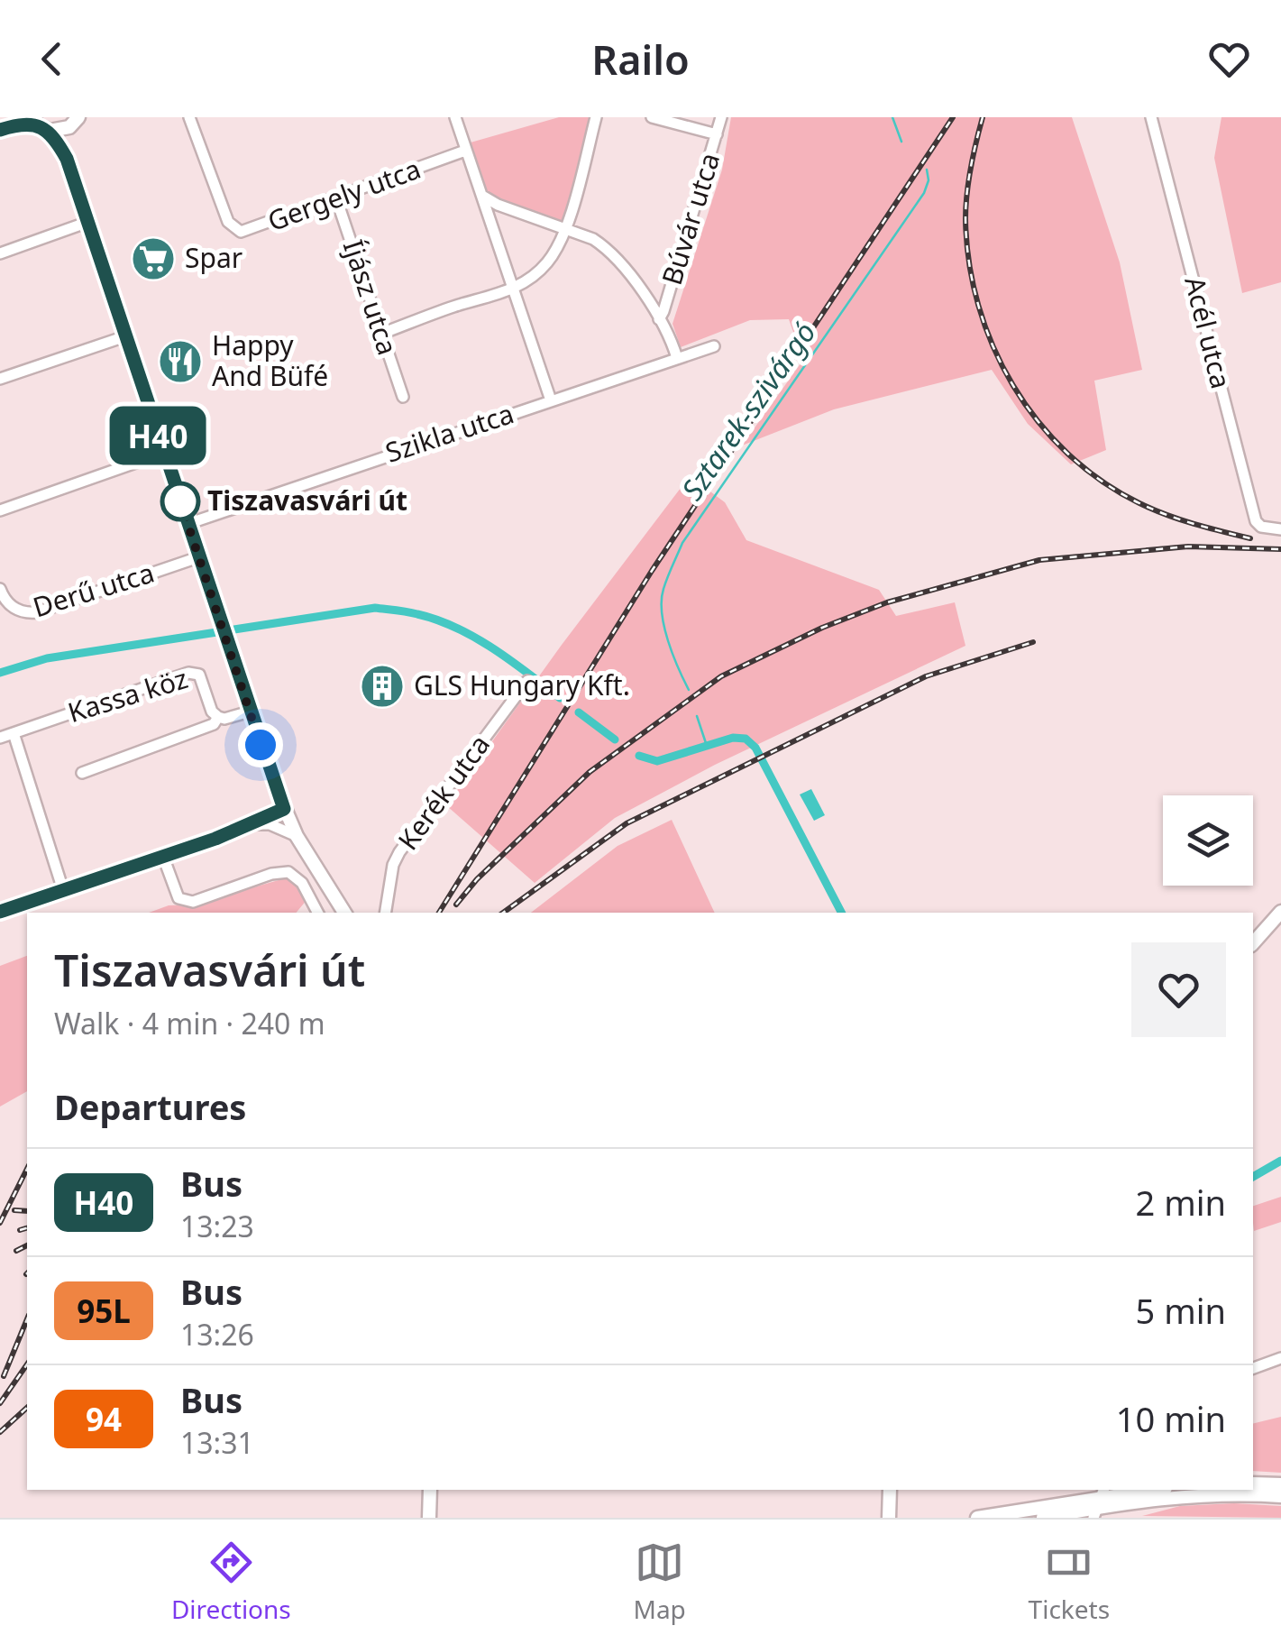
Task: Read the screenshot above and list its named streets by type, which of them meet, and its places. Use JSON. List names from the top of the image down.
{
  "streets": {
    "street": [
      "Gergely utca",
      "Búvár utca",
      "Íjász utca",
      "Acél utca",
      "Szikla utca",
      "Derű utca",
      "Kassa köz",
      "Kerék utca"
    ]
  },
  "crossings": [
    ["Gergely utca", "Íjász utca"],
    ["Búvár utca", "Szikla utca"]
  ],
  "water": ["Sztarek-szivárgó"],
  "places": {
    "supermarket": ["Spar"],
    "restaurant": ["Happy And Büfé"],
    "other": ["Tiszavasvári út"],
    "building": ["GLS Hungary Kft."]
  },
  "lines": ["bus line H40"],
  "page": {
    "header": "Railo",
    "on_map": "H40",
    "heading": [
      ["Tiszavasvári út", "Walk · 4 min · 240 m"],
      "Departures"
    ],
    "list": [
      {
        "mark": "H40",
        "name": "Bus",
        "note": "13:23",
        "value": "2 min"
      },
      {
        "mark": "95L",
        "name": "Bus",
        "note": "13:26",
        "value": "5 min"
      },
      {
        "mark": "94",
        "name": "Bus",
        "note": "13:31",
        "value": "10 min"
      }
    ],
    "tabs": ["Directions", "Map", "Tickets"]
  }
}
